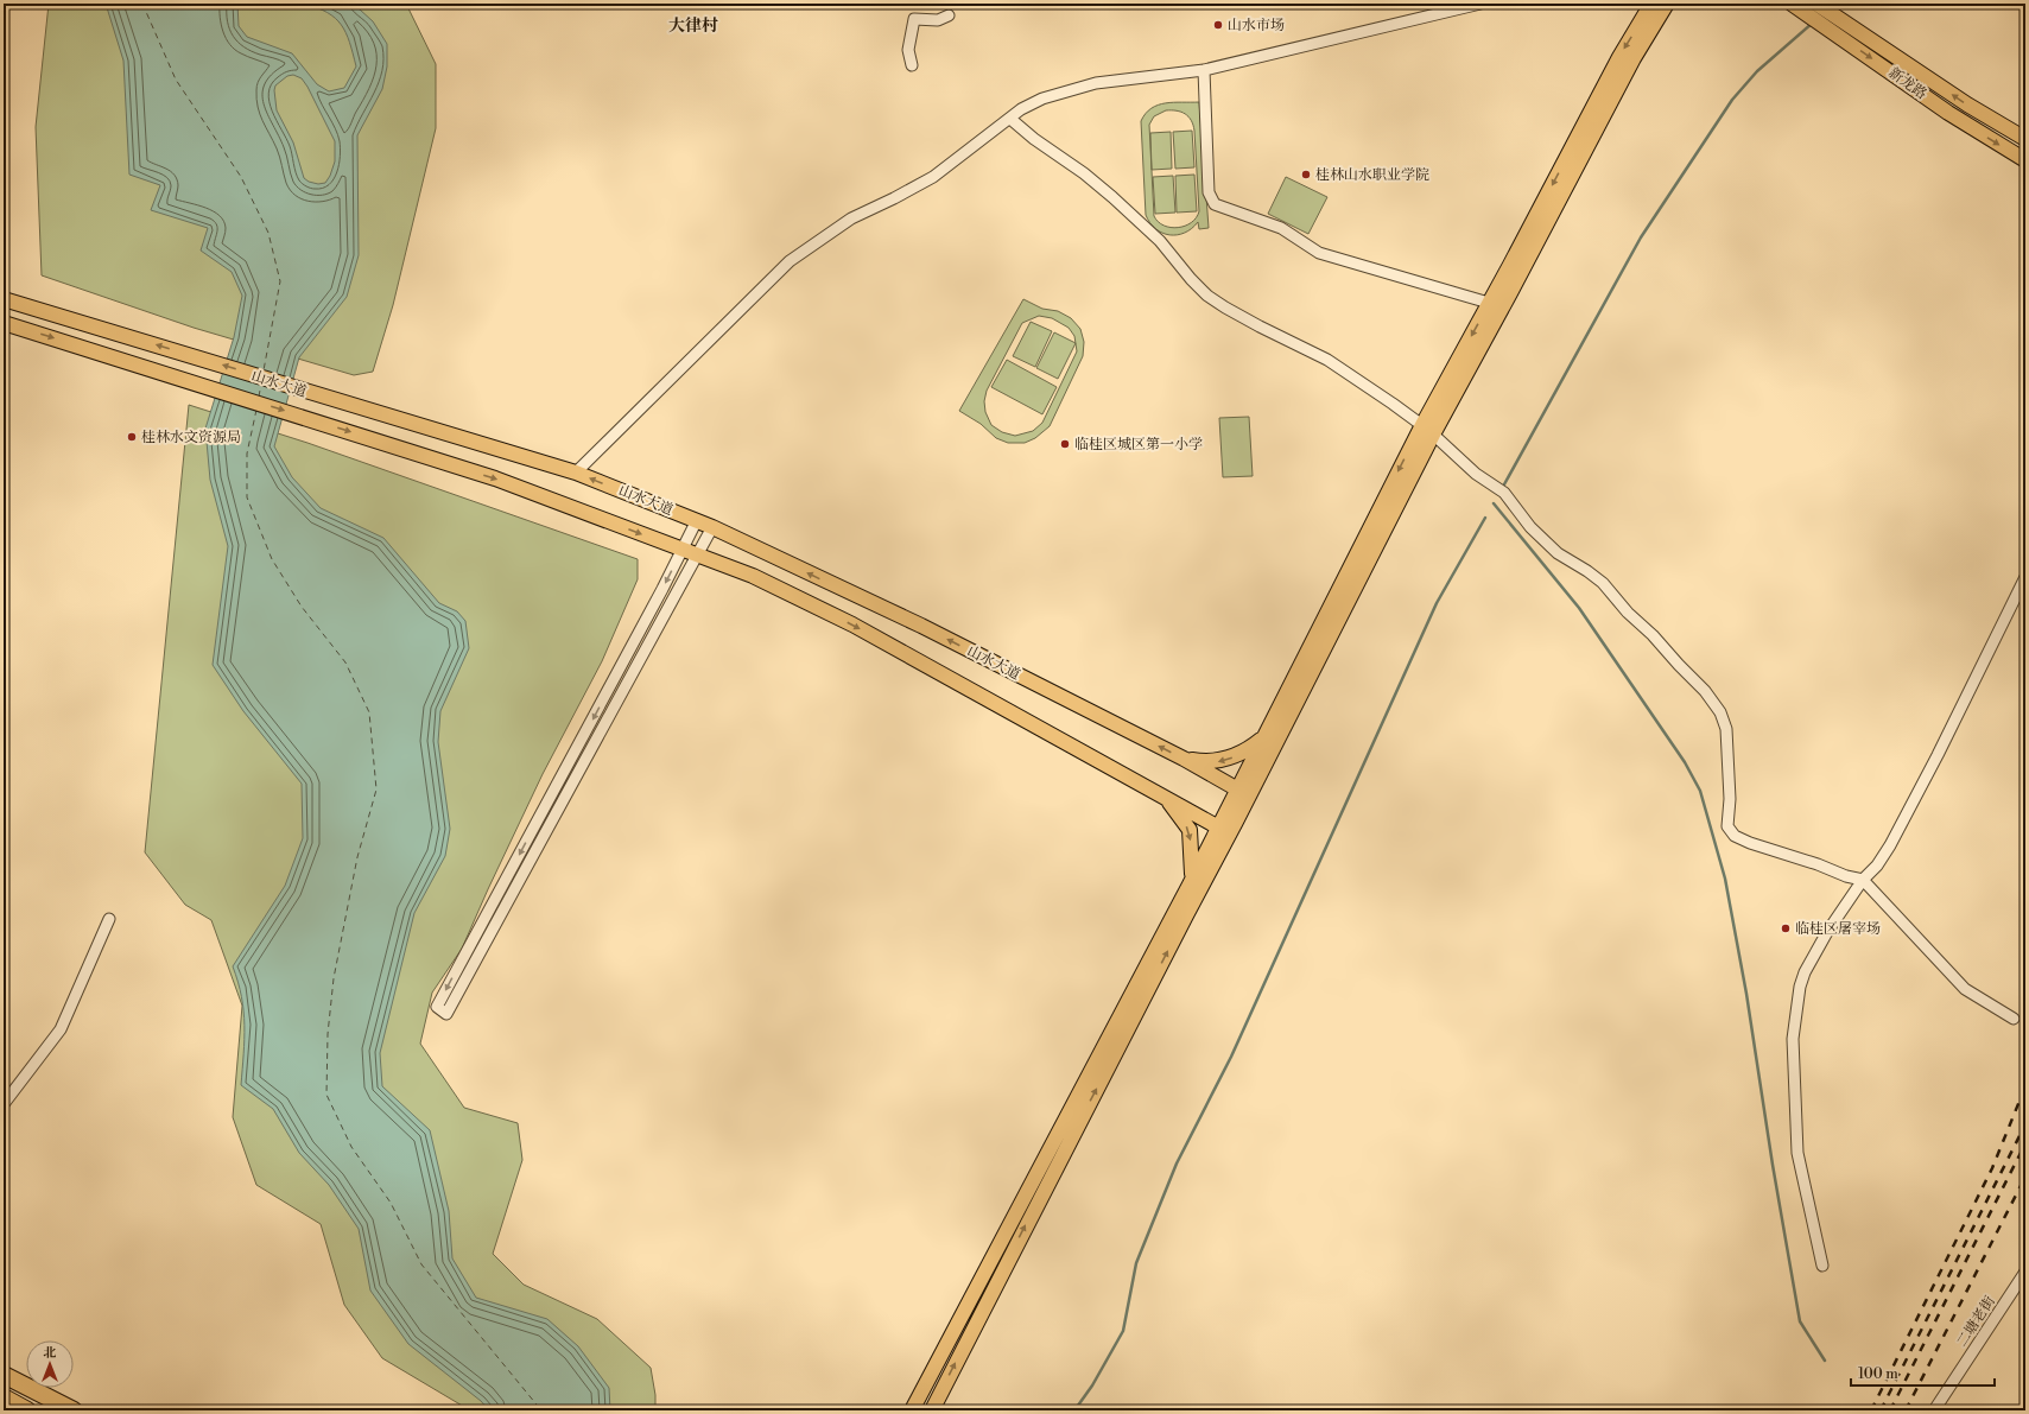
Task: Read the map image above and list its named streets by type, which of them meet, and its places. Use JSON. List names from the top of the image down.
{
  "streets": {
    "main road": ["新龙路", "山水大道"],
    "street": ["二塘老街"]
  },
  "districts": ["大律村"],
  "places": [
    "山水市场",
    "桂林山水职业学院",
    "桂林水文资源局",
    "临桂区城区第一小学",
    "临桂区屠宰场"
  ],
  "scale_bar": "100 m",
  "north": "top"
}
